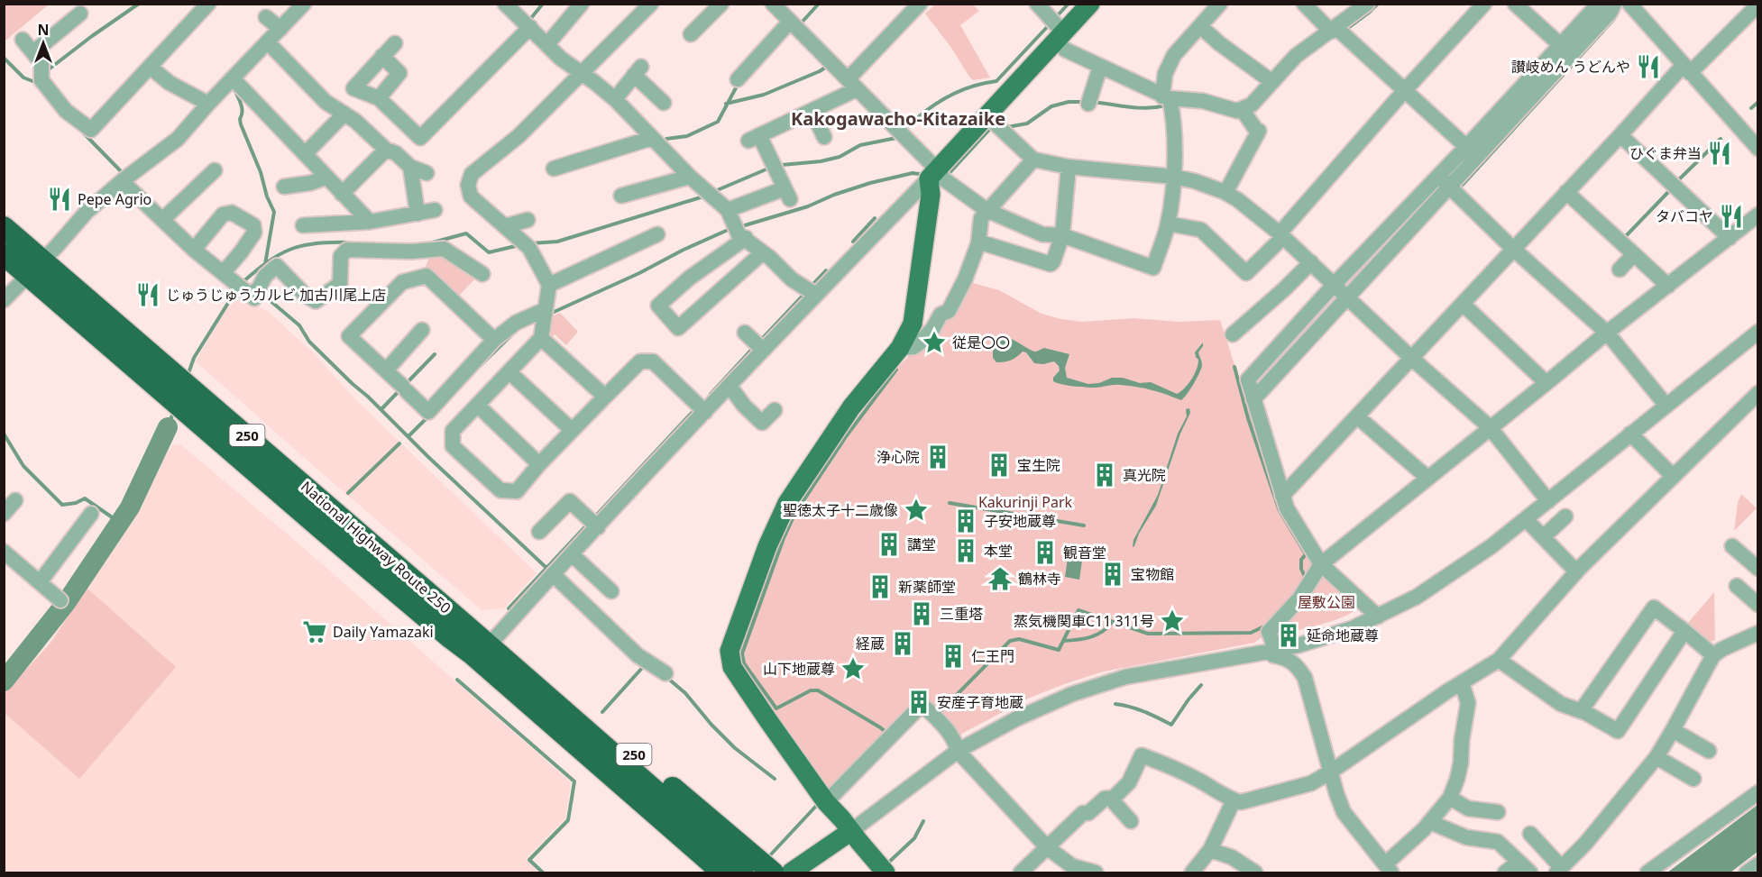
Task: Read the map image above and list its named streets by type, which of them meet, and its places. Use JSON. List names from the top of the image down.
{
  "streets": {
    "highway": ["250", "National Highway Route 250"]
  },
  "crossings": [
    ["250", "National Highway Route 250"]
  ],
  "districts": ["Kakogawacho-Kitazaike"],
  "parks": ["Kakurinji Park", "屋敷公園"],
  "places": {
    "restaurant": [
      "讃岐めん うどんや",
      "ひぐま弁当",
      "Pepe Agrio",
      "タバコヤ",
      "じゅうじゅうカルビ 加古川尾上店"
    ],
    "place": [
      "従是〇〇",
      "聖徳太子十二歳像",
      "蒸気機関車C11 311号",
      "山下地蔵尊"
    ],
    "building": [
      "浄心院",
      "宝生院",
      "真光院",
      "子安地蔵尊",
      "講堂",
      "本堂",
      "観音堂",
      "宝物館",
      "新薬師堂",
      "三重塔",
      "延命地蔵尊",
      "経蔵",
      "仁王門",
      "安産子育地蔵"
    ],
    "temple": ["鶴林寺"],
    "supermarket": ["Daily Yamazaki"]
  },
  "north": "top"
}
